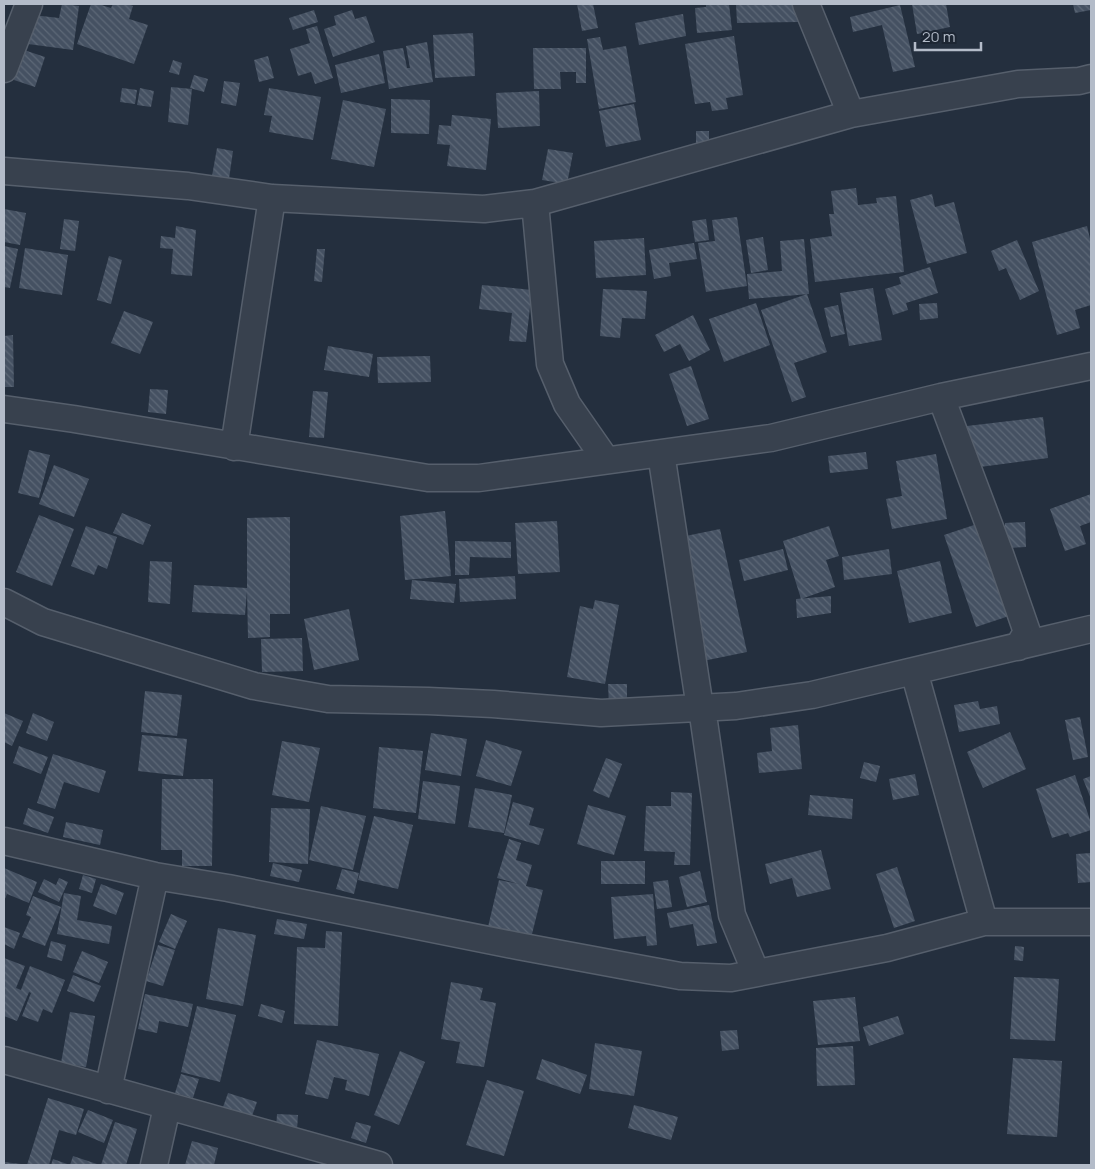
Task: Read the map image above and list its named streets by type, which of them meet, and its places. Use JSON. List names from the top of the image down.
{
  "scale_bar": "20 m"
}
